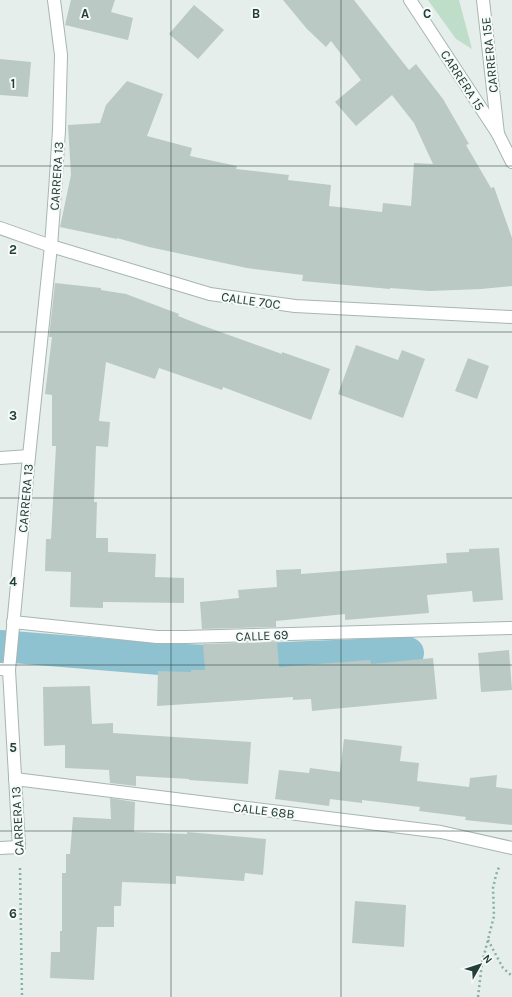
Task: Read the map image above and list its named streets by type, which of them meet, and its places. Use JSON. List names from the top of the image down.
{
  "streets": {
    "street": [
      "CARRERA 15E",
      "CARRERA 15",
      "CARRERA 13",
      "CALLE 70C",
      "CALLE 69",
      "CALLE 68B"
    ]
  },
  "crossings": [
    ["CARRERA 15E", "CARRERA 15"],
    ["CARRERA 13", "CALLE 70C"],
    ["CARRERA 13", "CALLE 69"],
    ["CARRERA 13", "CALLE 68B"]
  ],
  "north": "top right",
  "grid": {
    "columns": ["A", "B", "C"],
    "rows": [
      "1",
      "2",
      "3",
      "4",
      "5",
      "6"
    ]
  }
}
